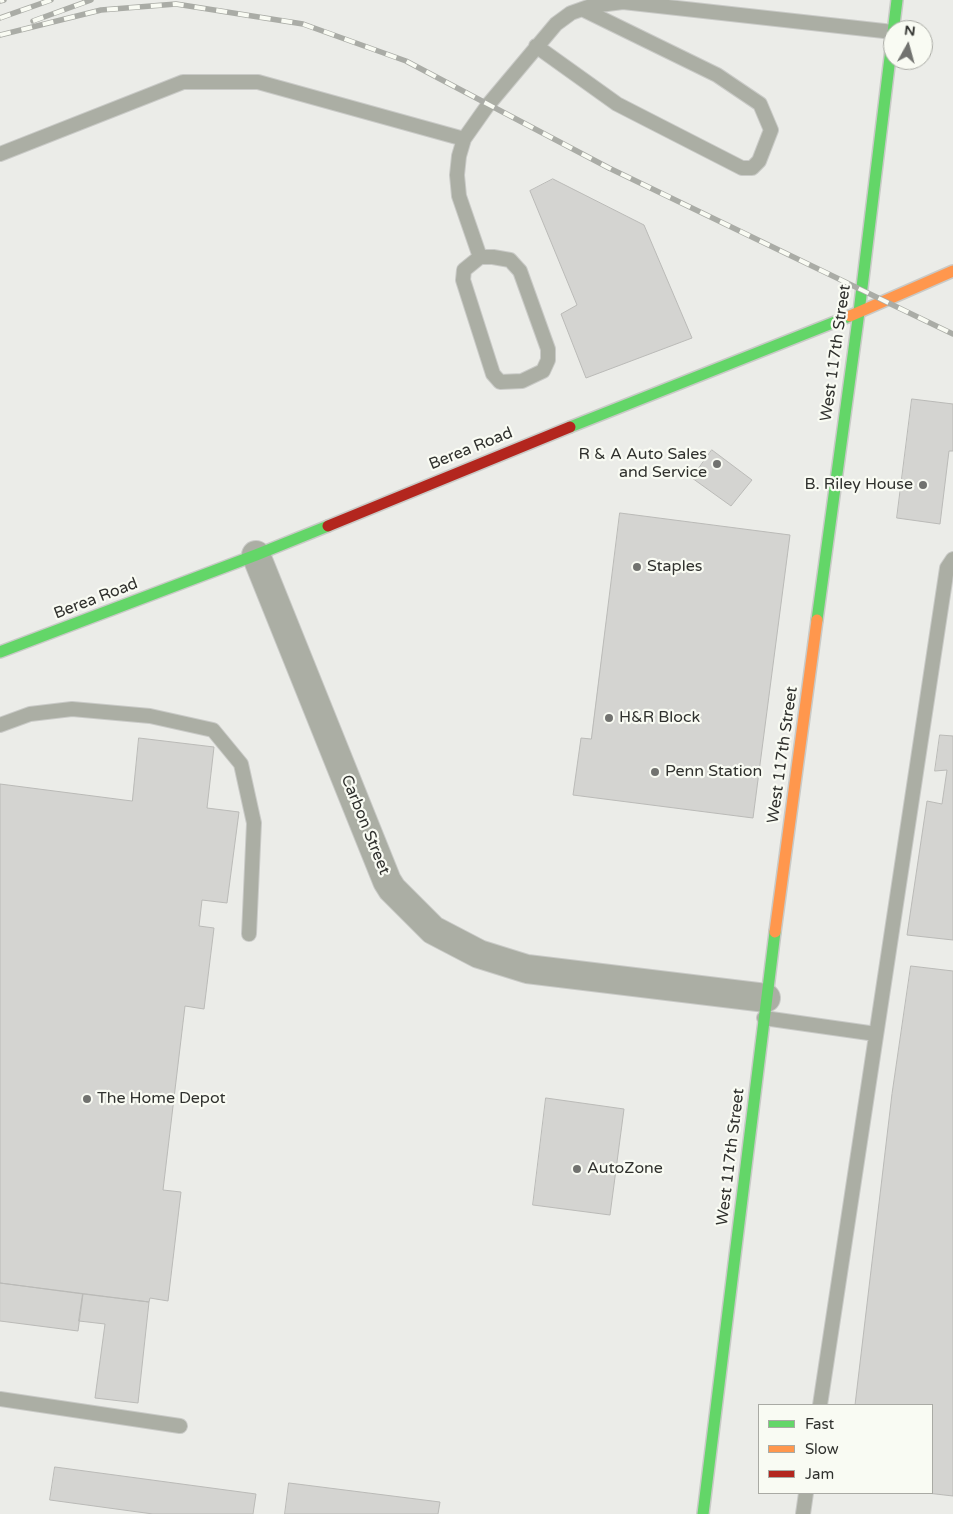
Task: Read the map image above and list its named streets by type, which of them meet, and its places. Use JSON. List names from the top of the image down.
{
  "streets": {
    "main road": ["West 117th Street", "Berea Road"],
    "street": ["Carbon Street"]
  },
  "crossings": [
    ["West 117th Street", "Berea Road"],
    ["West 117th Street", "Carbon Street"],
    ["Berea Road", "Carbon Street"]
  ],
  "places": [
    "R & A Auto Sales and Service",
    "B. Riley House",
    "Staples",
    "H&R Block",
    "Penn Station",
    "The Home Depot",
    "AutoZone"
  ],
  "legend": ["Fast", "Slow", "Jam"],
  "north": "top"
}
